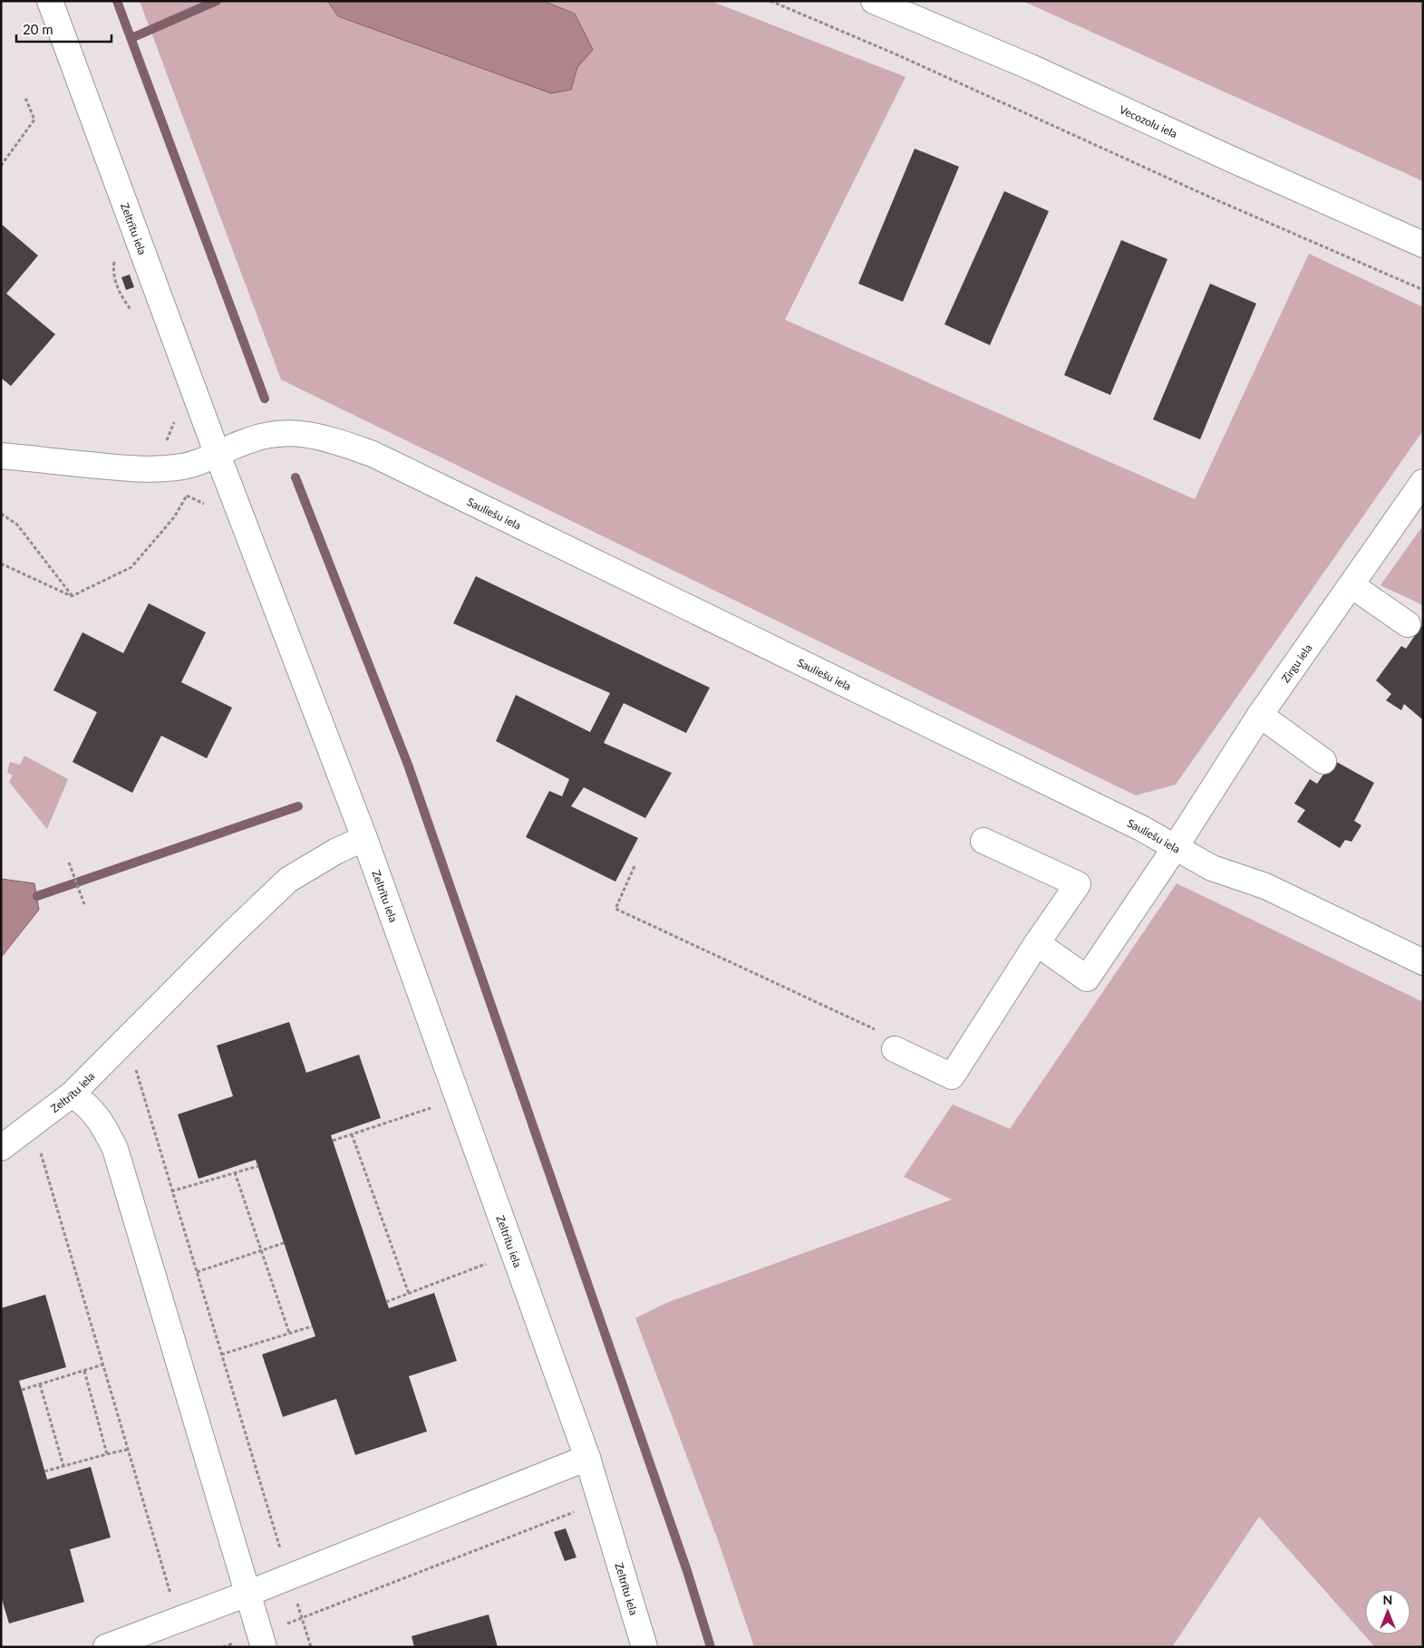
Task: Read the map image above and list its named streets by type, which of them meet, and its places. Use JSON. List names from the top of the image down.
{
  "streets": {
    "street": [
      "Vecozolu iela",
      "Zeltrītu iela",
      "Sauliešu iela",
      "Zirgu iela"
    ]
  },
  "crossings": [
    ["Zeltrītu iela", "Sauliešu iela"],
    ["Sauliešu iela", "Zirgu iela"]
  ],
  "scale_bar": "20 m",
  "north": "top"
}
